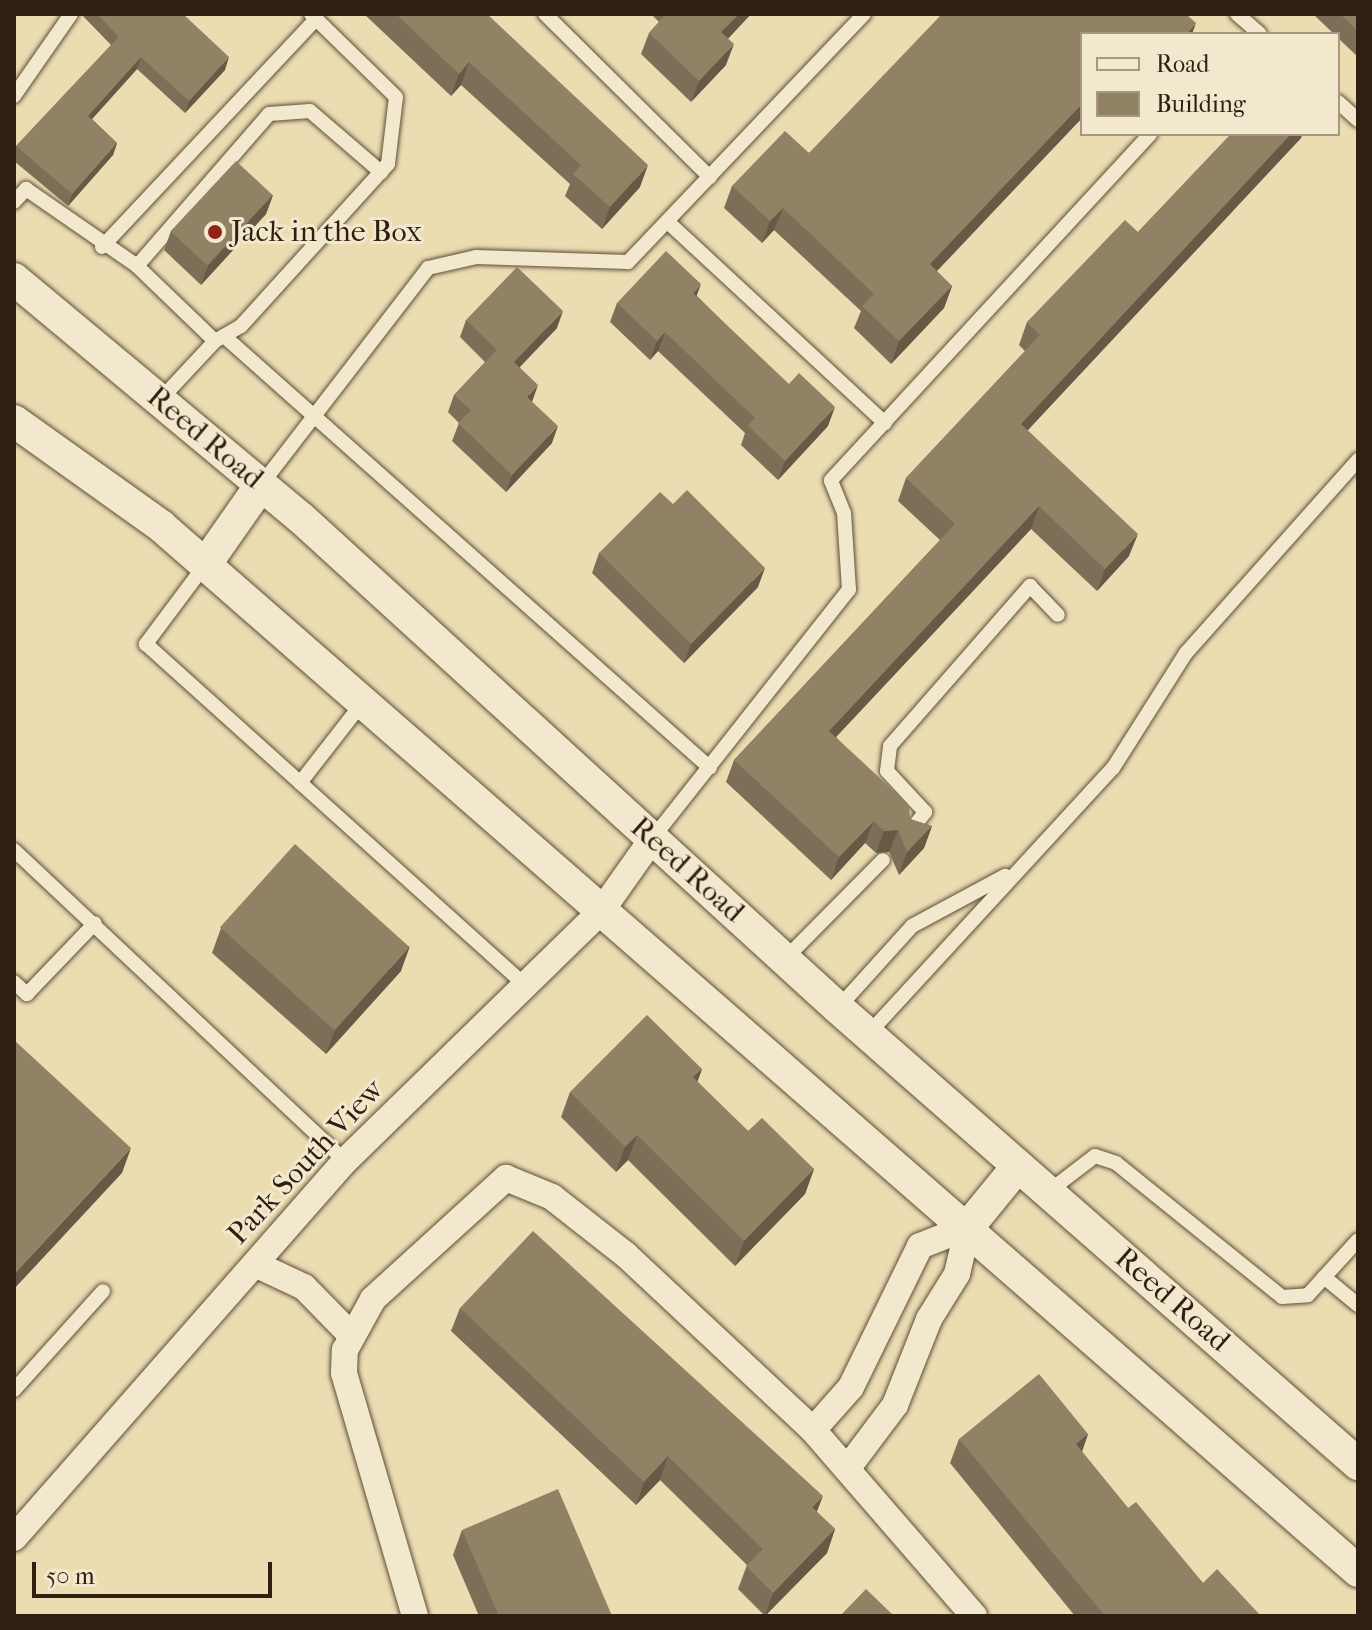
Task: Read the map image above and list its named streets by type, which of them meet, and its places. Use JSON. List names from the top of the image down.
{
  "streets": {
    "street": ["Reed Road", "Park South View"]
  },
  "crossings": [
    ["Reed Road", "Park South View"]
  ],
  "places": ["Jack in the Box"],
  "legend": ["Road", "Building"],
  "scale_bar": "50 m"
}
